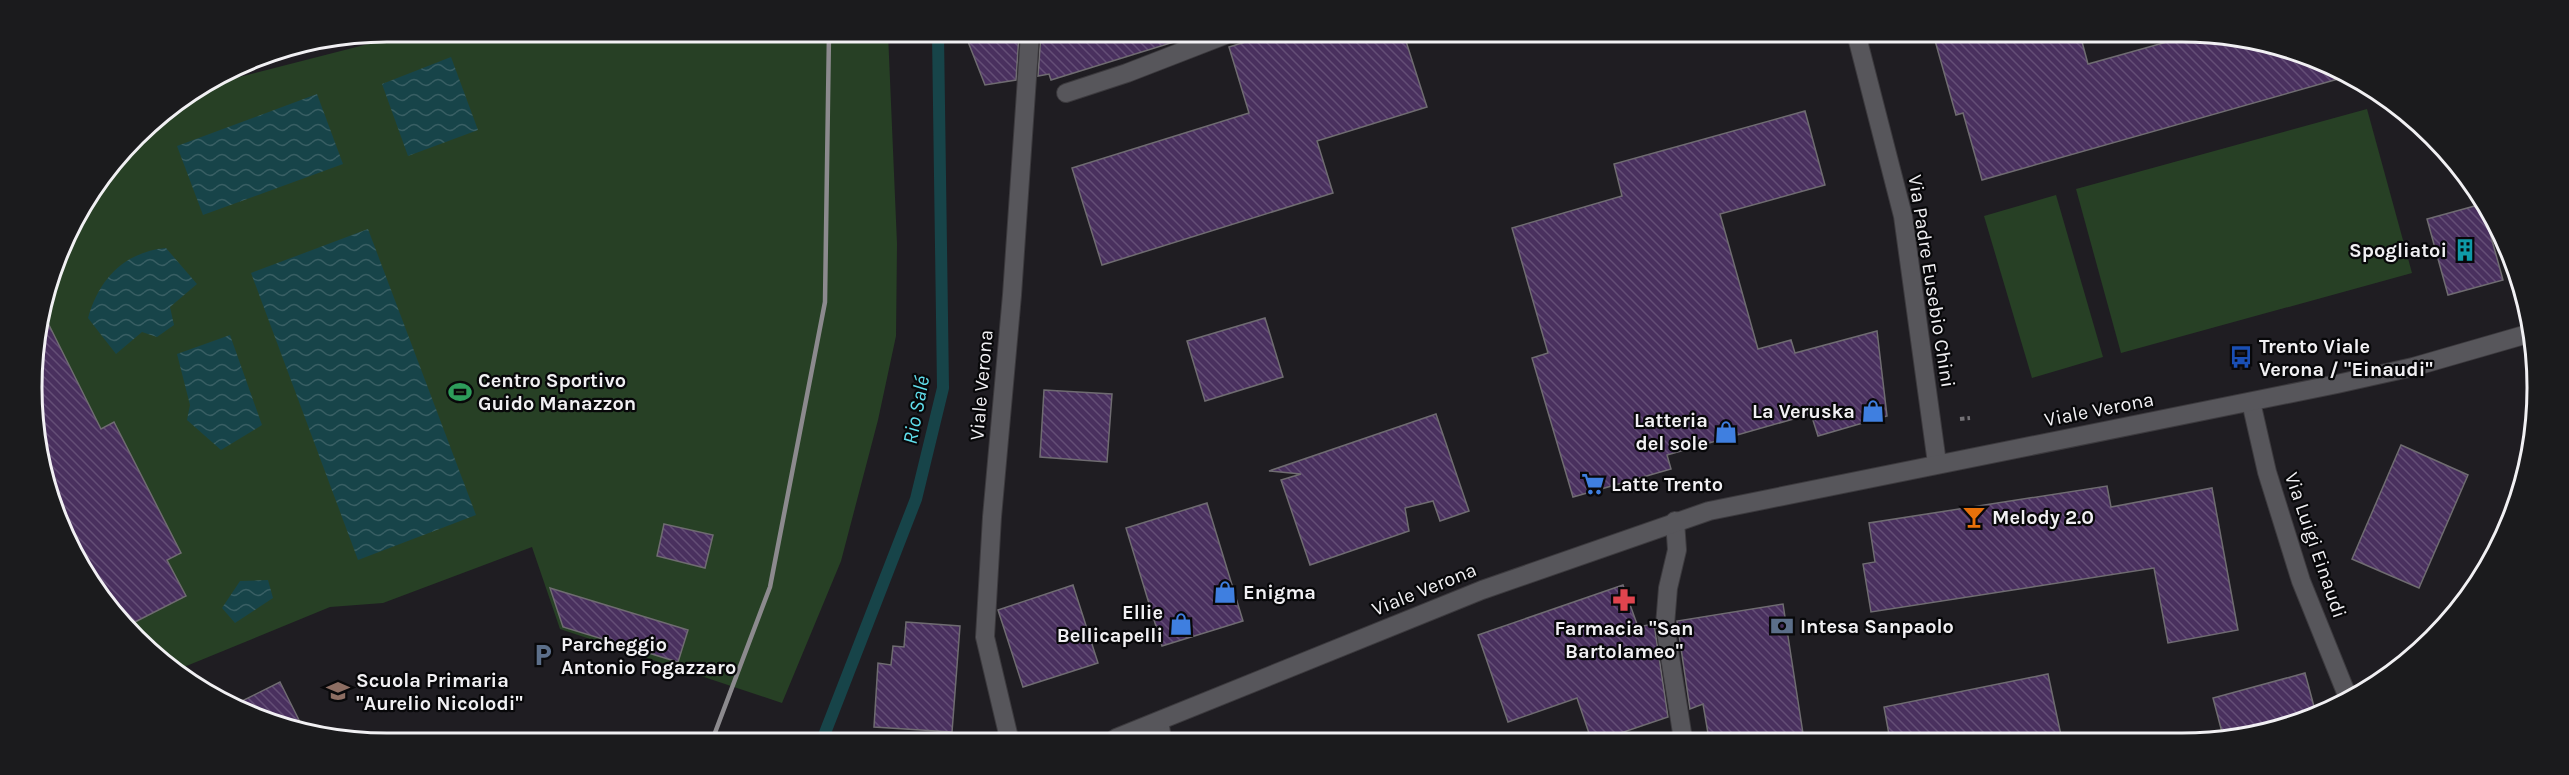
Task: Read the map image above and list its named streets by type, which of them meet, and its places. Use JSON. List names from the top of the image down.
{
  "streets": {
    "main road": ["Via Padre Eusebio Chini", "Viale Verona", "Via Luigi Einaudi"]
  },
  "crossings": [
    ["Via Padre Eusebio Chini", "Viale Verona"],
    ["Viale Verona", "Via Luigi Einaudi"]
  ],
  "water": ["Rio Salé"],
  "places": {
    "building": ["Spogliatoi"],
    "bus stop": ["Trento Viale Verona / \"Einaudi\""],
    "sports": ["Centro Sportivo Guido Manazzon"],
    "shop": [
      "La Veruska",
      "Latteria del sole",
      "Enigma",
      "Ellie Bellicapelli"
    ],
    "supermarket": ["Latte Trento"],
    "bar": ["Melody 2.0"],
    "pharmacy": ["Farmacia \"San Bartolameo\""],
    "bank": ["Intesa Sanpaolo"],
    "parking": ["Parcheggio Antonio Fogazzaro"],
    "school or university": ["Scuola Primaria \"Aurelio Nicolodi\""]
  }
}
